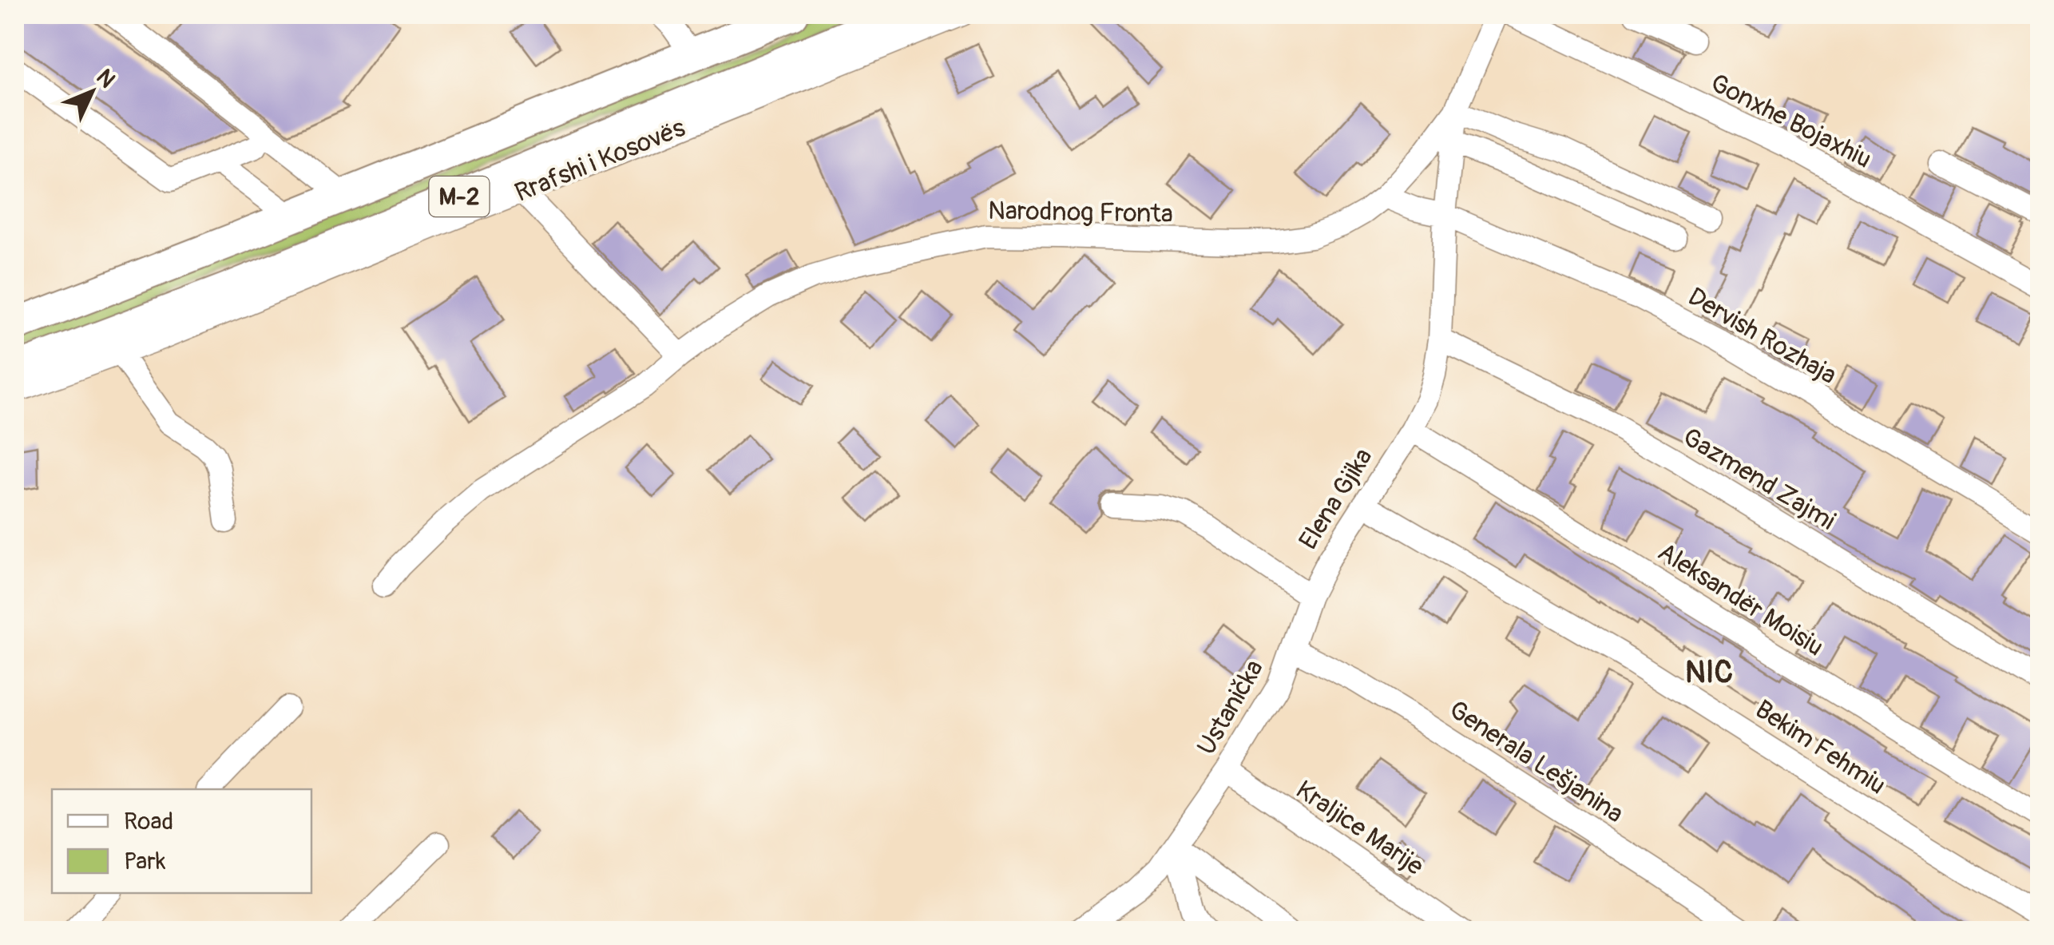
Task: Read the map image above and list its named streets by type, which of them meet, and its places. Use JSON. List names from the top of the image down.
{
  "streets": {
    "highway": ["Rrafshi i Kosovës", "M-2"],
    "street": [
      "Gonxhe Bojaxhiu",
      "Narodnog Fronta",
      "Dervish Rozhaja",
      "Gazmend Zajmi",
      "Elena Gjika",
      "Aleksandër Moisiu",
      "Ustanička",
      "Bekim Fehmiu",
      "Generala Lešjanina",
      "Kraljice Marije"
    ]
  },
  "crossings": [
    ["Narodnog Fronta", "Elena Gjika"],
    ["Dervish Rozhaja", "Elena Gjika"],
    ["Gazmend Zajmi", "Elena Gjika"],
    ["Elena Gjika", "Aleksandër Moisiu"],
    ["Elena Gjika", "Ustanička"],
    ["Elena Gjika", "Bekim Fehmiu"],
    ["Ustanička", "Generala Lešjanina"],
    ["Ustanička", "Kraljice Marije"]
  ],
  "districts": ["NIC"],
  "legend": ["Road", "Park"],
  "north": "top right"
}
